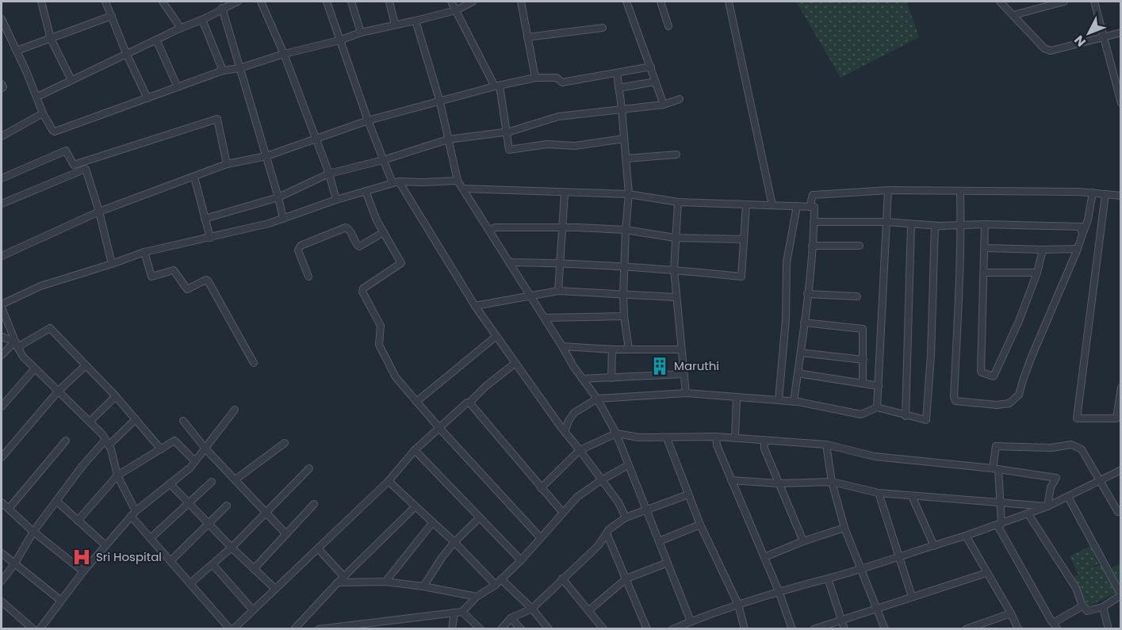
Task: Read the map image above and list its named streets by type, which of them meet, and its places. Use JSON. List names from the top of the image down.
{
  "places": {
    "building": ["Maruthi"],
    "hospital": ["Sri Hospital"]
  },
  "north": "bottom left"
}
